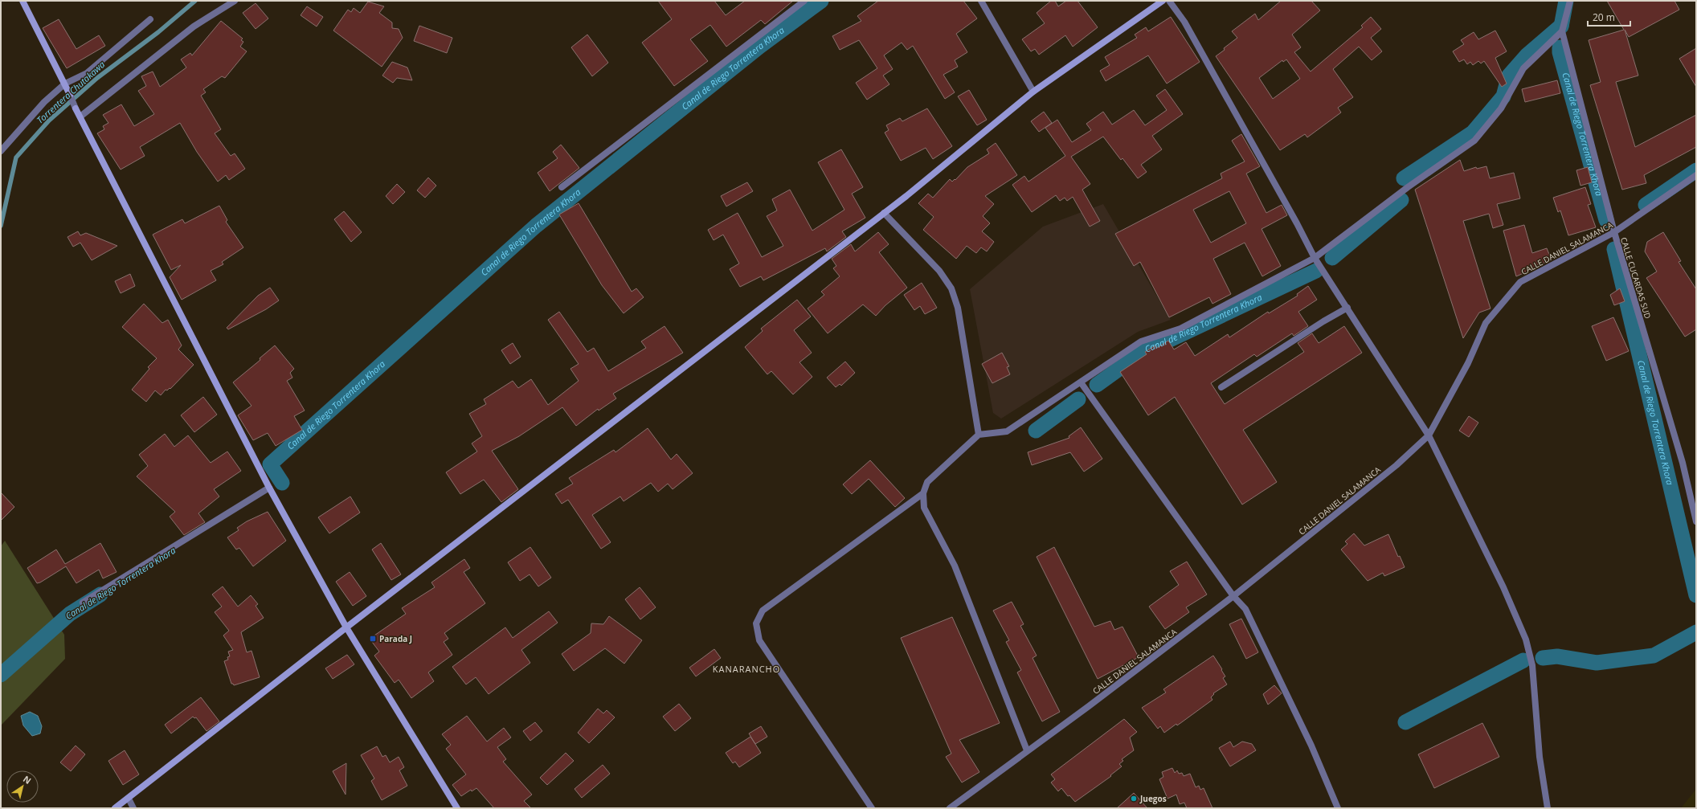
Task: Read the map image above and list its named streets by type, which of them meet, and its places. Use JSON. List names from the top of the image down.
{
  "streets": {
    "street": ["CALLE DANIEL SALAMANCA", "CALLE CUCARDAS SUD"]
  },
  "crossings": [
    ["CALLE DANIEL SALAMANCA", "CALLE CUCARDAS SUD"]
  ],
  "districts": ["KANARANCHO"],
  "water": ["Canal de Riego Torrentera Khora", "Torrentera Chutakawa"],
  "places": {
    "transit": ["Parada J"],
    "other": ["Juegos"]
  },
  "scale_bar": "20 m",
  "north": "top right"
}
